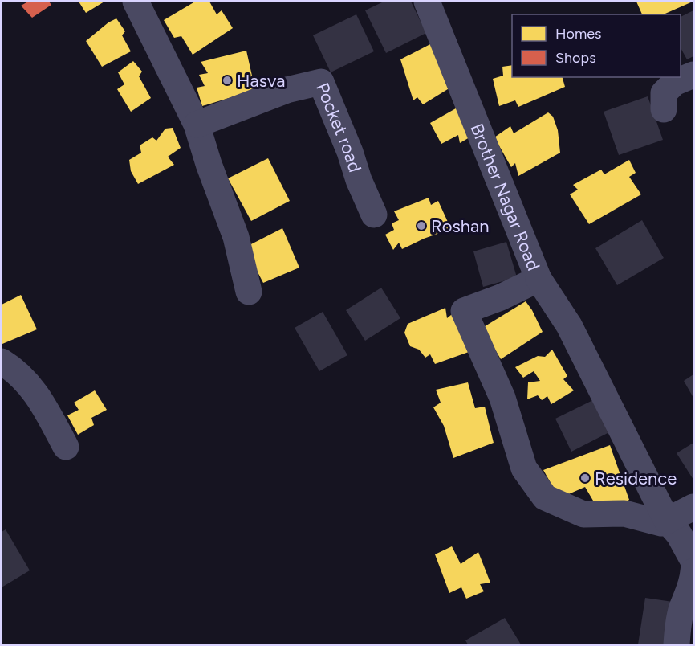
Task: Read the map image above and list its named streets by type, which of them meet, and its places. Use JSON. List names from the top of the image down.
{
  "streets": {
    "street": ["Pocket road", "Brother Nagar Road"]
  },
  "places": ["Hasva", "Roshan", "Residence"],
  "legend": ["Homes", "Shops"]
}
